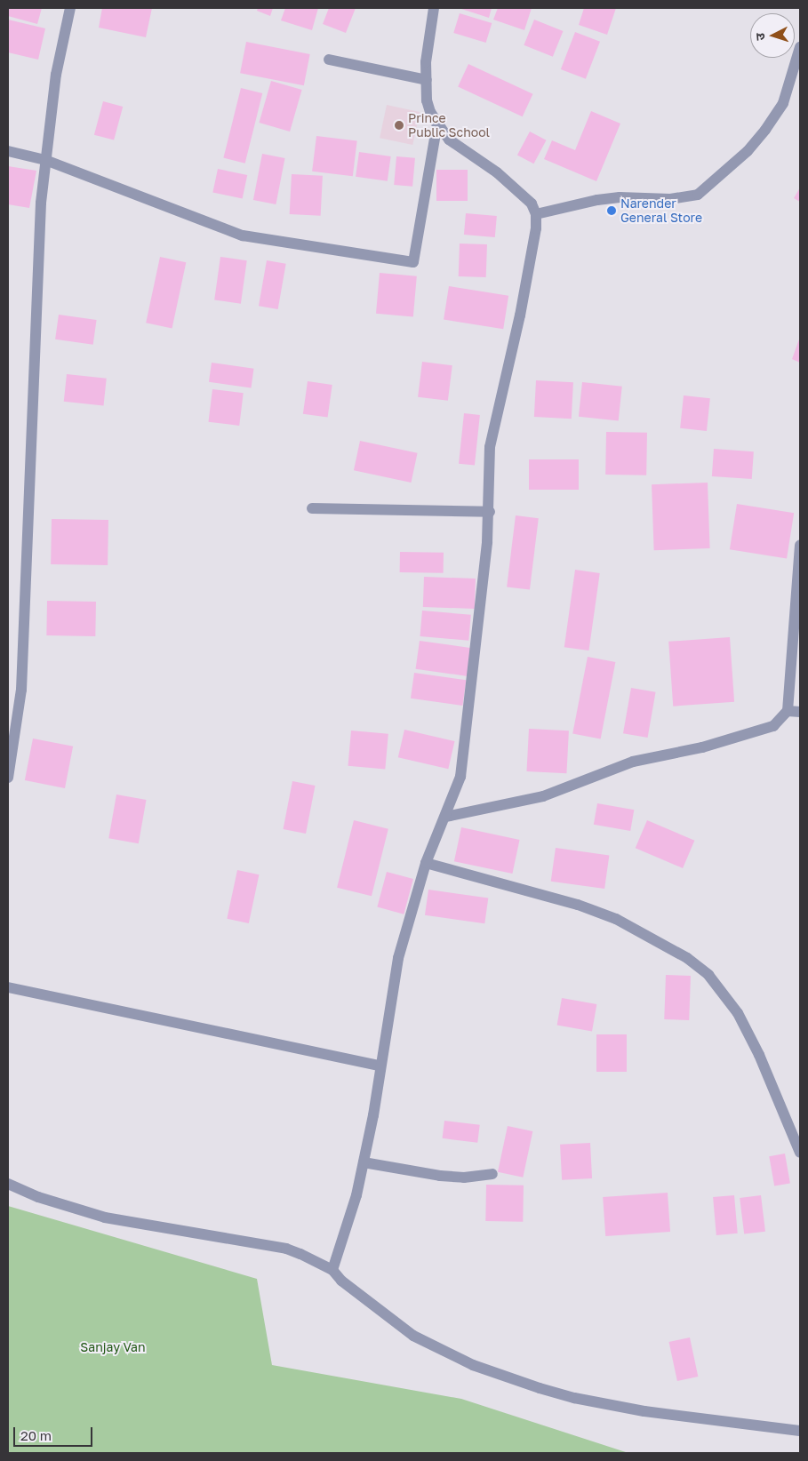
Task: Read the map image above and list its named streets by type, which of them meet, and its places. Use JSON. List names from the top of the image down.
{
  "parks": ["Sanjay Van"],
  "places": ["Prince Public School", "Narender General Store"],
  "scale_bar": "20 m",
  "north": "left"
}
